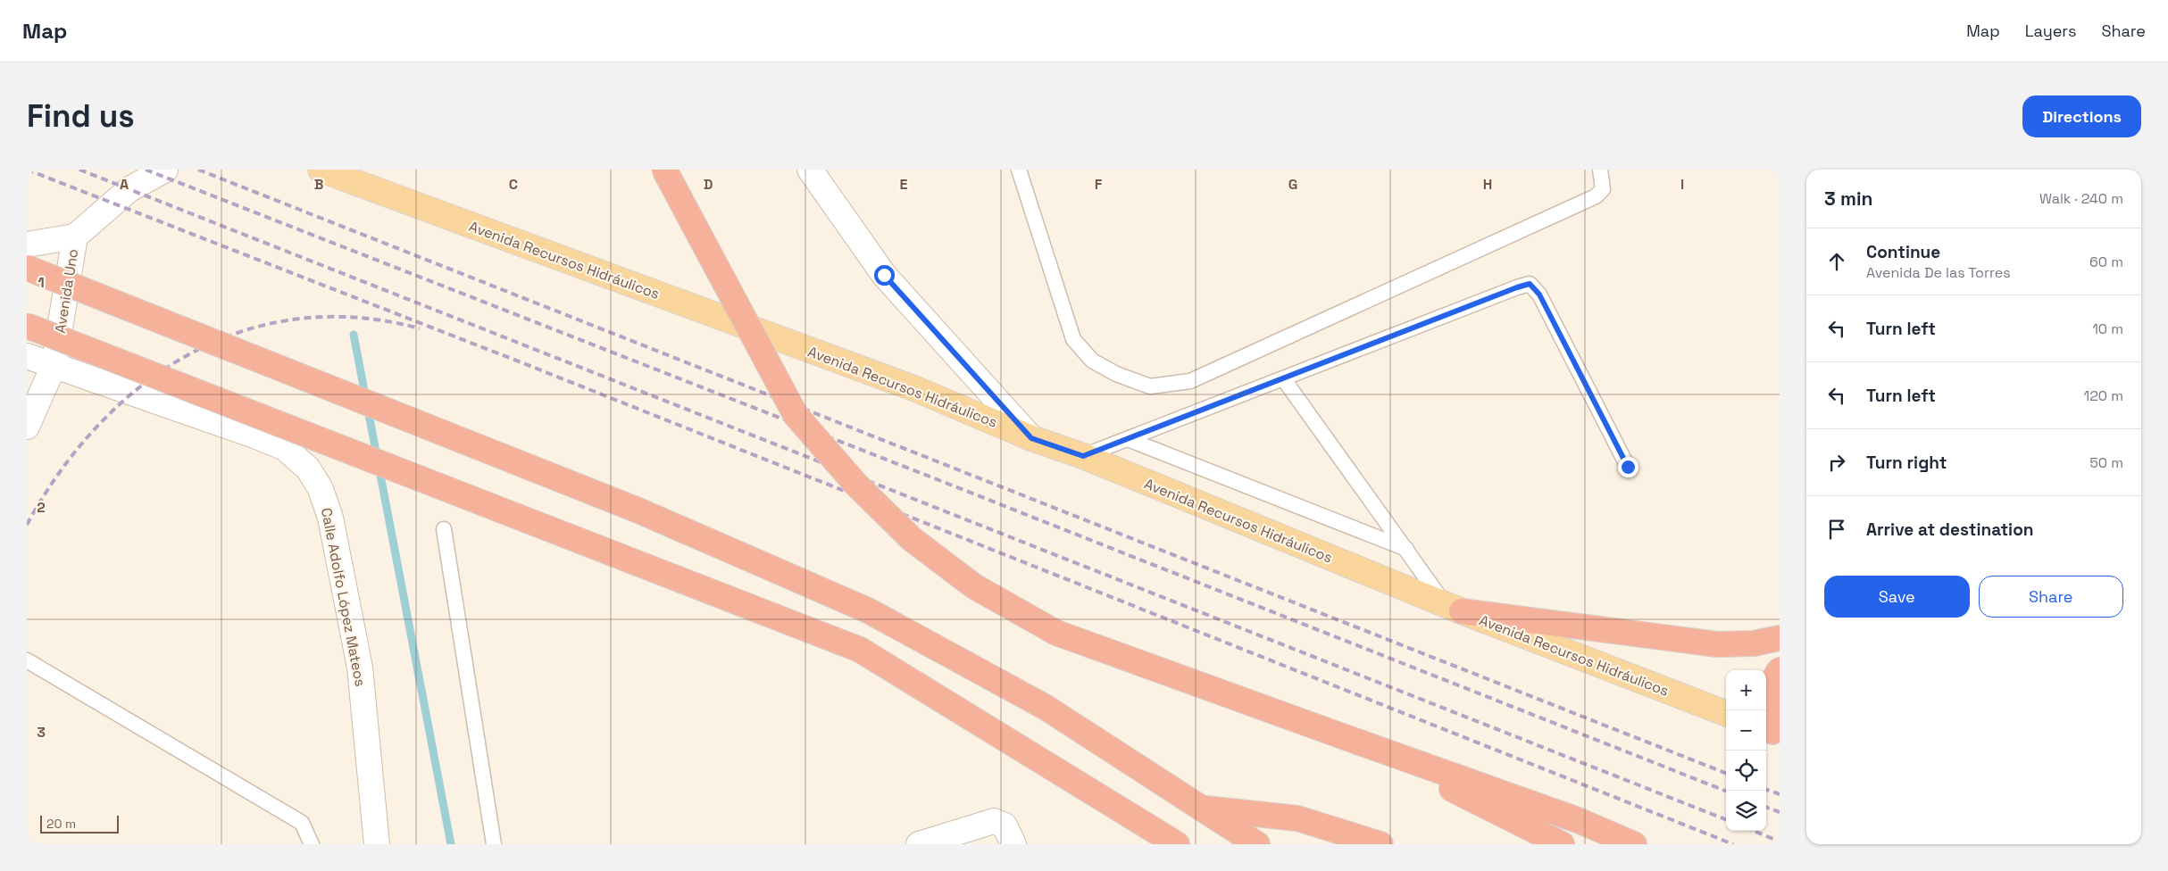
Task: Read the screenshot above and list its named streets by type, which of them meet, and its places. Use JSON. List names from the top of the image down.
{
  "streets": {
    "main road": ["Avenida Recursos Hidráulicos", "Avenida Uno", "Calle Adolfo López Mateos"]
  },
  "crossings": [
    ["Avenida Uno", "Calle Adolfo López Mateos"]
  ],
  "scale_bar": "20 m",
  "page": {
    "header": "Map",
    "nav": ["Map", "Layers", "Share"],
    "buttons": [
      "Directions",
      ["Save", "Share"]
    ],
    "title": "Find us",
    "heading": ["3 min", "Walk · 240 m"],
    "list": [
      ["Continue", "Avenida De las Torres", "60 m"],
      ["Turn left", "10 m"],
      ["Turn left", "120 m"],
      ["Turn right", "50 m"],
      "Arrive at destination"
    ],
    "map_buttons": ["+", "−"],
    "scale": "20 m"
  },
  "grid": {
    "columns": [
      "A",
      "B",
      "C",
      "D",
      "E",
      "F",
      "G",
      "H",
      "I"
    ],
    "rows": ["1", "2", "3"]
  }
}
